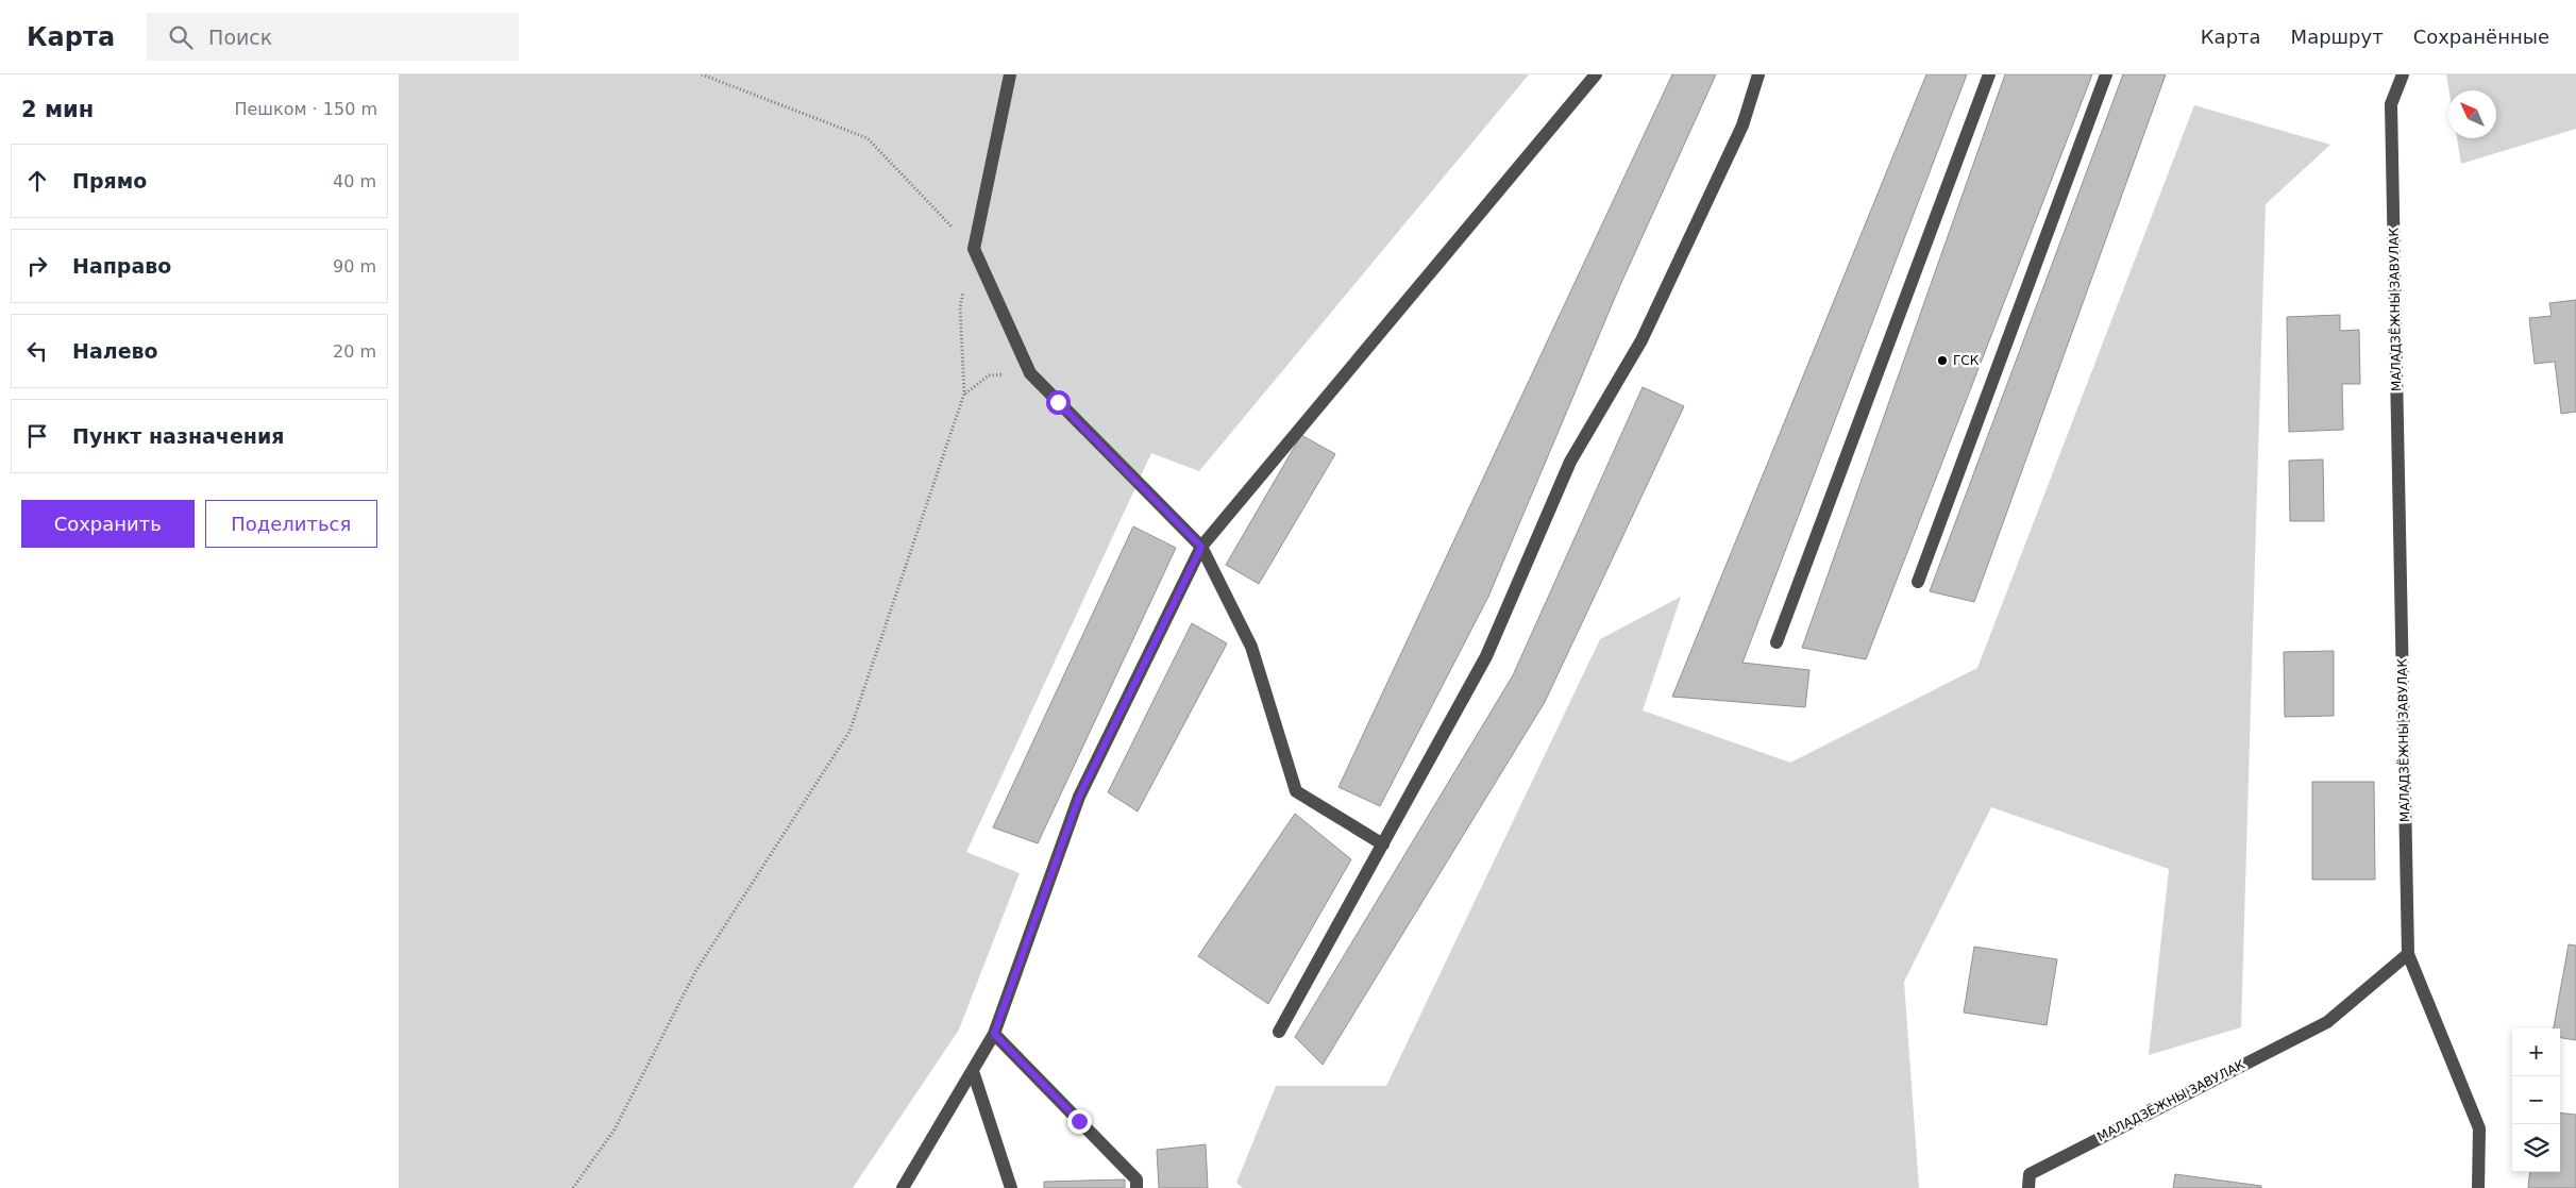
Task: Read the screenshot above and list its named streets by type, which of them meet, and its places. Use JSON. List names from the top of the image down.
{
  "streets": {
    "street": ["МАЛАДЗЁЖНЫ ЗАВУЛАК"]
  },
  "places": ["ГСК"],
  "north": "top left",
  "page": {
    "header": "Карта",
    "search": "Поиск",
    "nav": ["Карта", "Маршрут", "Сохранённые"],
    "heading": ["2 мин", "Пешком · 150 m"],
    "list": [
      ["Прямо", "40 m"],
      ["Направо", "90 m"],
      ["Налево", "20 m"],
      "Пункт назначения"
    ],
    "buttons": ["Сохранить", "Поделиться"],
    "map_buttons": ["+", "−"]
  }
}
